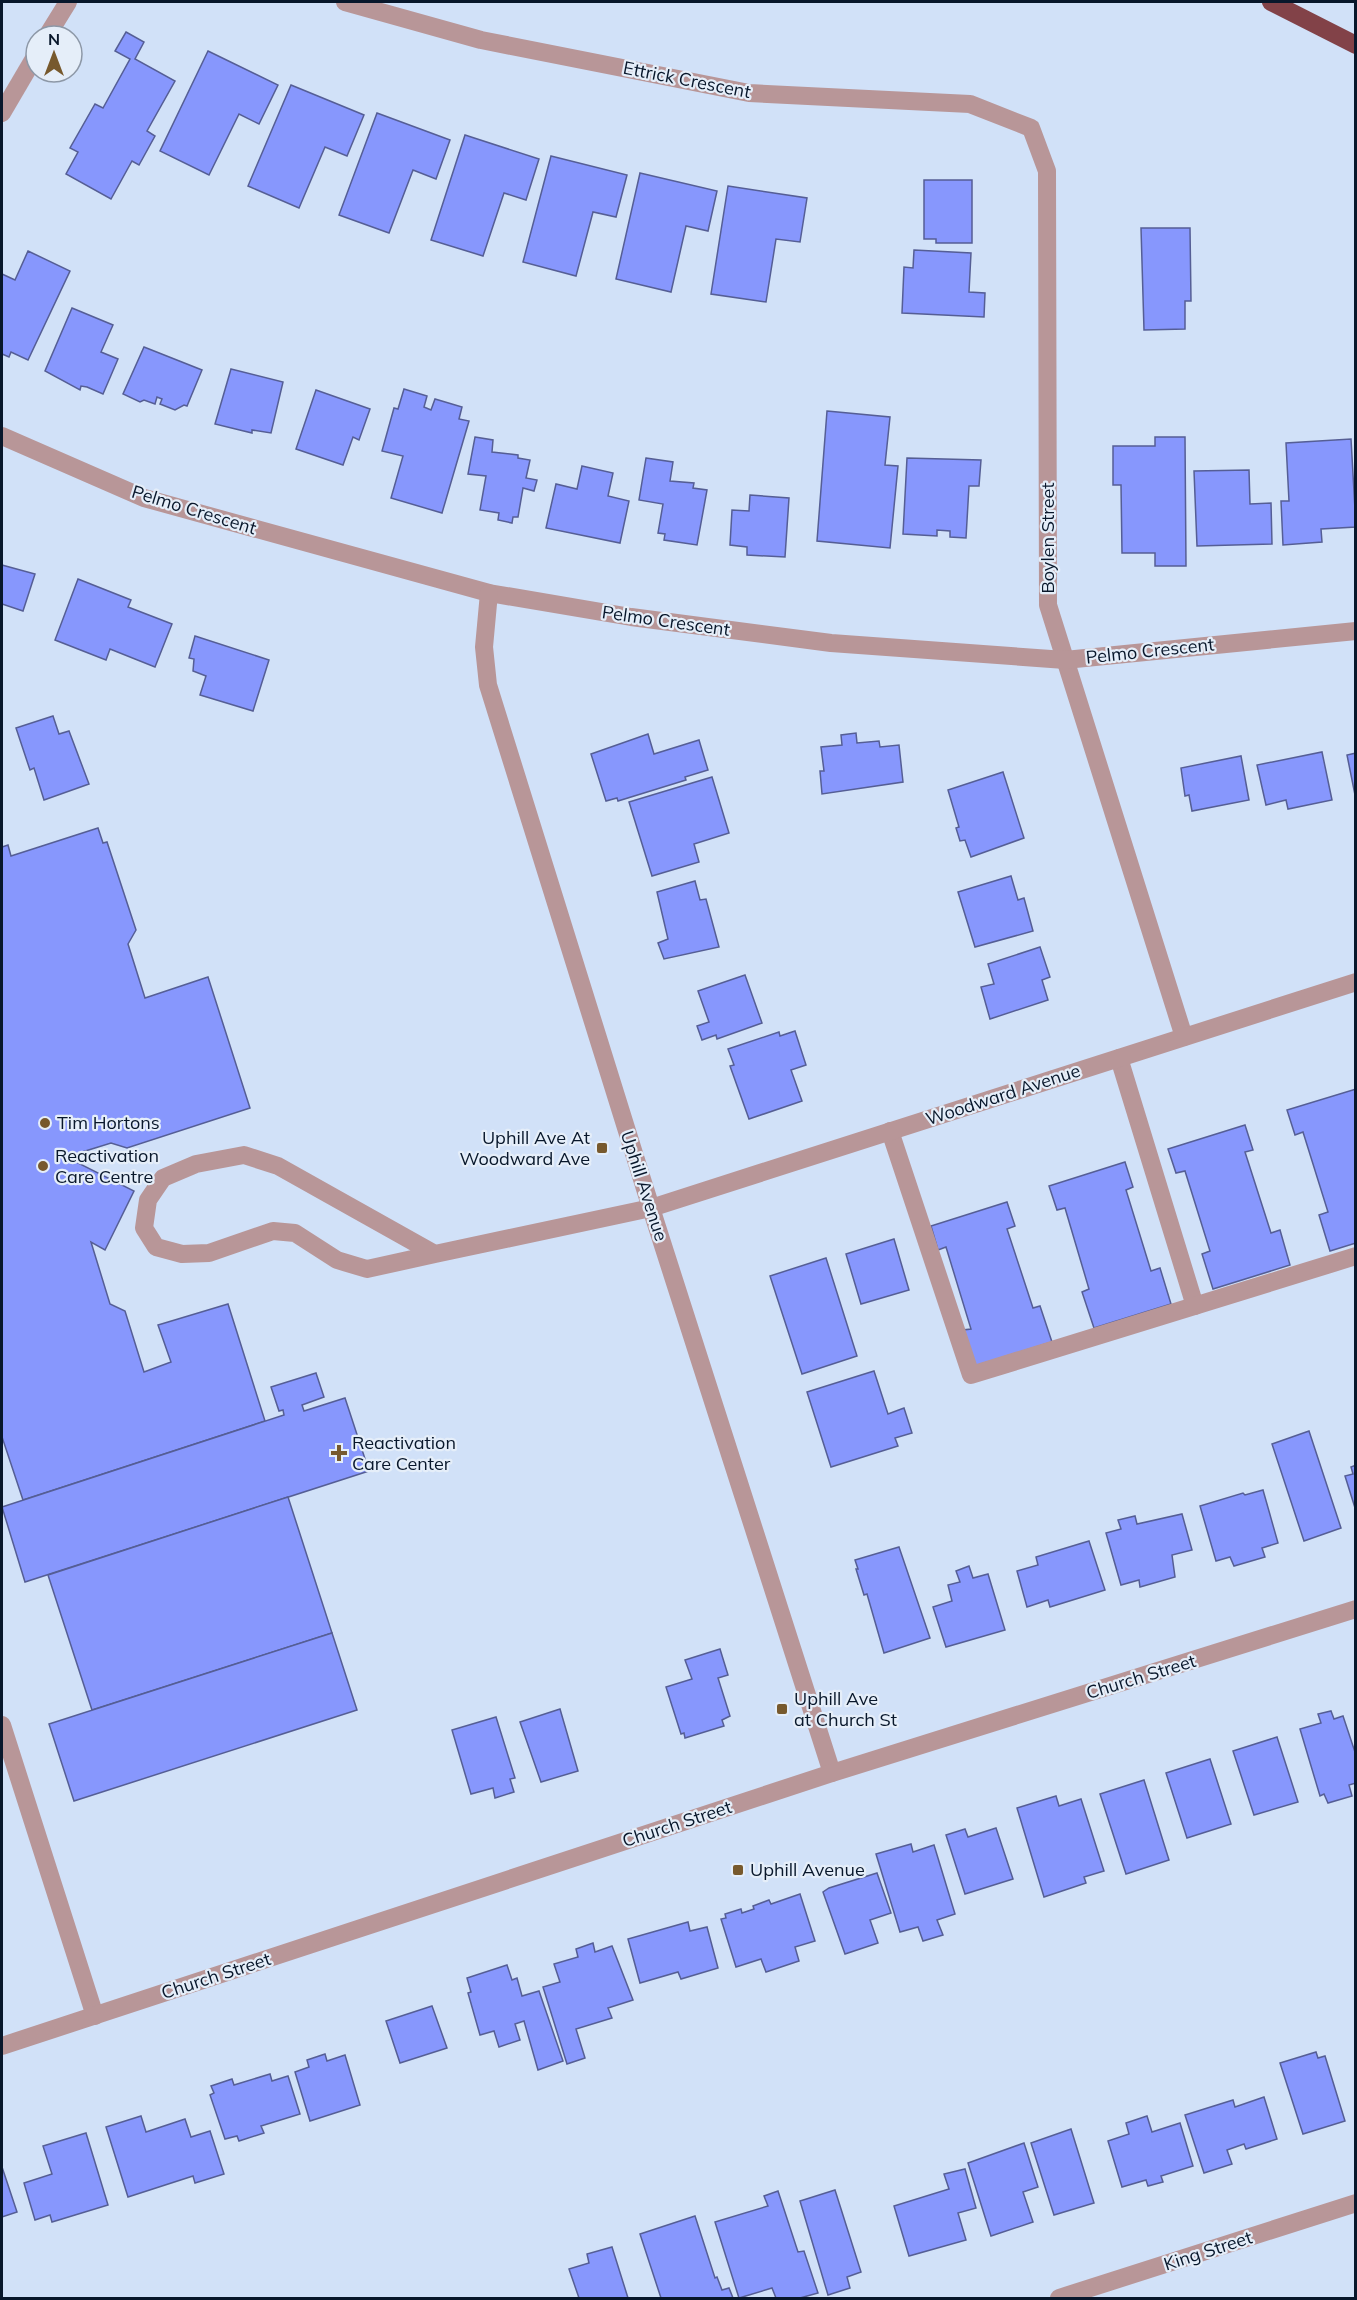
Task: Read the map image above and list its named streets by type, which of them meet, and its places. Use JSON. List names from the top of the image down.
{
  "streets": {
    "street": [
      "Ettrick Crescent",
      "Pelmo Crescent",
      "Boylen Street",
      "Woodward Avenue",
      "Uphill Avenue",
      "Church Street",
      "King Street"
    ]
  },
  "crossings": [
    ["Ettrick Crescent", "Boylen Street"],
    ["Pelmo Crescent", "Boylen Street"],
    ["Pelmo Crescent", "Uphill Avenue"],
    ["Boylen Street", "Woodward Avenue"],
    ["Woodward Avenue", "Uphill Avenue"],
    ["Uphill Avenue", "Church Street"]
  ],
  "places": {
    "other": ["Tim Hortons", "Reactivation Care Centre"],
    "transit": ["Uphill Ave At Woodward Ave", "Uphill Ave at Church St", "Uphill Avenue"],
    "health": ["Reactivation Care Center"]
  },
  "north": "top"
}
